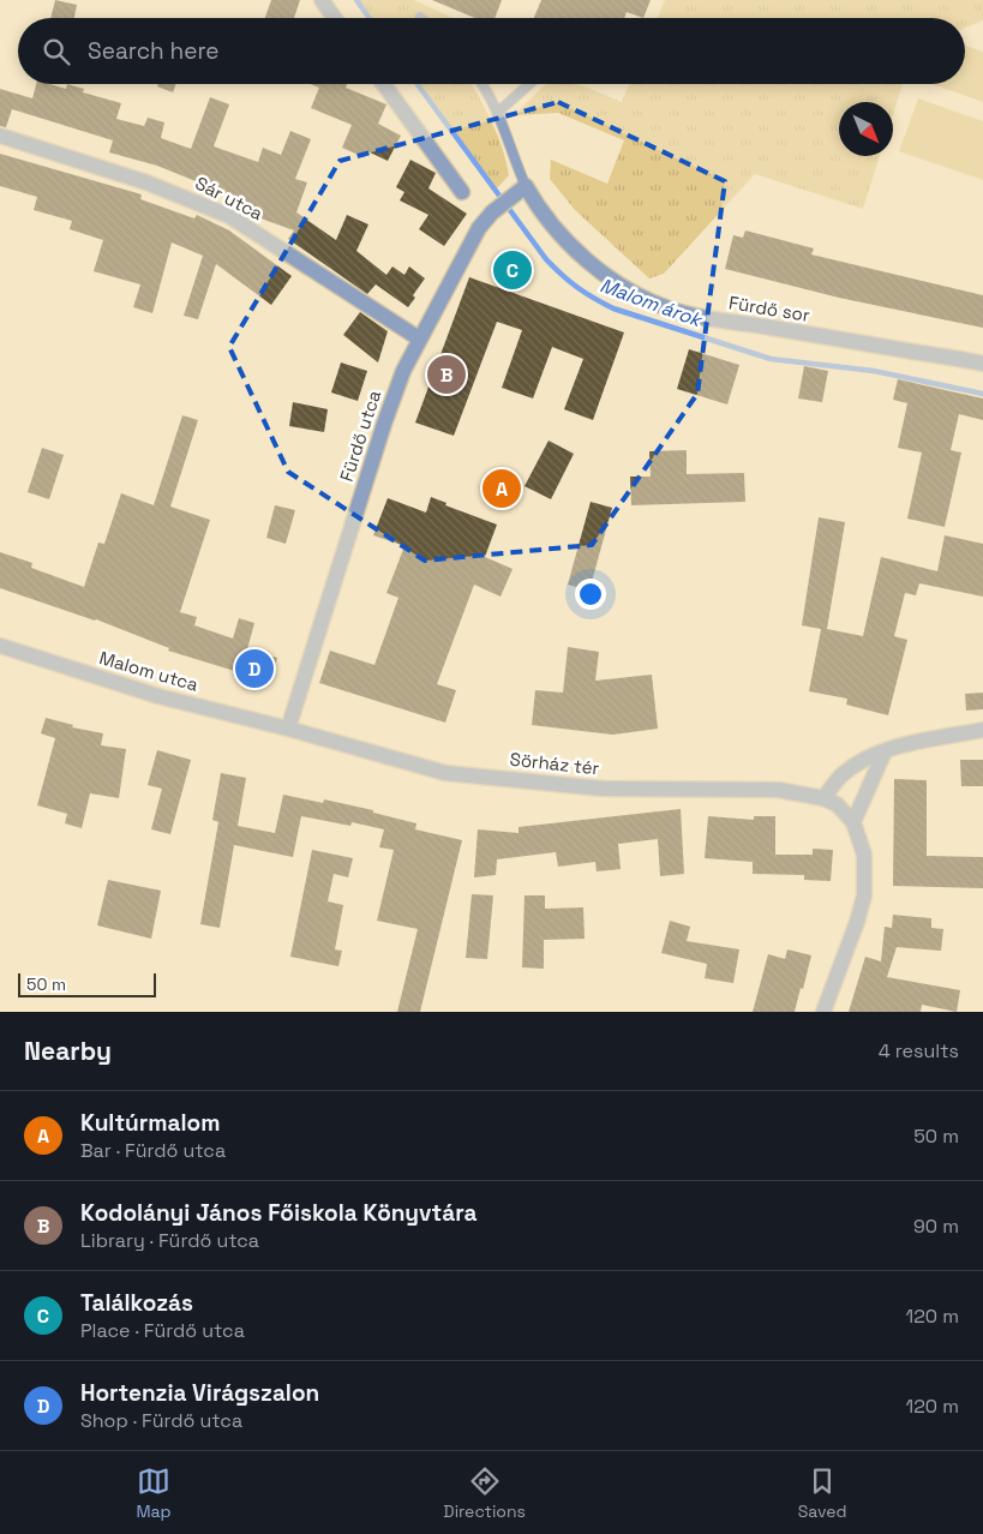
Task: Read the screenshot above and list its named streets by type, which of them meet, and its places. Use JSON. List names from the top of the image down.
{
  "streets": {
    "street": [
      "Sár utca",
      "Fürdő sor",
      "Fürdő utca",
      "Malom utca",
      "Sörház tér"
    ]
  },
  "crossings": [
    ["Sár utca", "Fürdő utca"],
    ["Fürdő sor", "Fürdő utca"],
    ["Fürdő utca", "Malom utca"],
    ["Fürdő utca", "Sörház tér"],
    ["Malom utca", "Sörház tér"]
  ],
  "water": ["Malom árok"],
  "scale_bar": "50 m",
  "north": "bottom right",
  "page": {
    "search": "Search here",
    "pins": [
      "C",
      "B",
      "A",
      "D"
    ],
    "scale": "50 m",
    "heading": ["Nearby", "4 results"],
    "list": [
      {
        "mark": "A",
        "name": "Kultúrmalom",
        "note": "Bar · Fürdő utca",
        "value": "50 m"
      },
      {
        "mark": "B",
        "name": "Kodolányi János Főiskola Könyvtára",
        "note": "Library · Fürdő utca",
        "value": "90 m"
      },
      {
        "mark": "C",
        "name": "Találkozás",
        "note": "Place · Fürdő utca",
        "value": "120 m"
      },
      {
        "mark": "D",
        "name": "Hortenzia Virágszalon",
        "note": "Shop · Fürdő utca",
        "value": "120 m"
      }
    ],
    "nav": ["Map", "Directions", "Saved"]
  }
}
